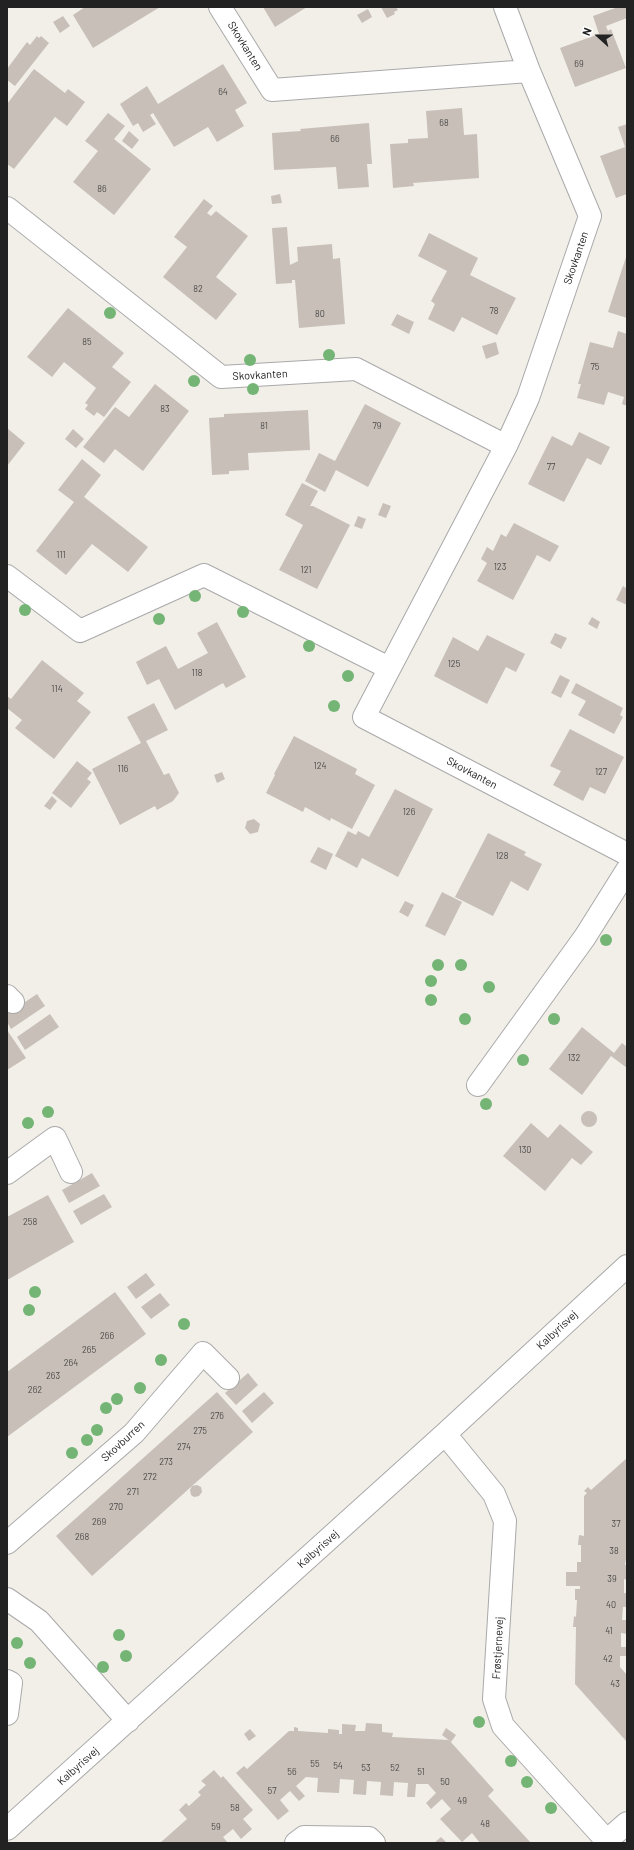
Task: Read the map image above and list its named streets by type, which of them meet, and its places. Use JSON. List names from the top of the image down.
{
  "streets": {
    "street": [
      "Skovkanten",
      "Kalbyrisvej",
      "Skovburren",
      "Frøstjernevej"
    ]
  },
  "crossings": [
    ["Kalbyrisvej", "Frøstjernevej"]
  ],
  "house_numbers": [
    "69",
    "64",
    "68",
    "66",
    "86",
    "82",
    "78",
    "80",
    "85",
    "75",
    "83",
    "81",
    "79",
    "77",
    "111",
    "123",
    "121",
    "125",
    "118",
    "114",
    "124",
    "116",
    "127",
    "126",
    "128",
    "132",
    "130",
    "258",
    "266",
    "265",
    "264",
    "263",
    "262",
    "276",
    "275",
    "274",
    "273",
    "272",
    "271",
    "270",
    "269",
    "37",
    "268",
    "38",
    "39",
    "40",
    "41",
    "42",
    "43",
    "55",
    "54",
    "53",
    "52",
    "56",
    "51",
    "50",
    "57",
    "49",
    "58",
    "48",
    "59"
  ],
  "north": "left"
}
